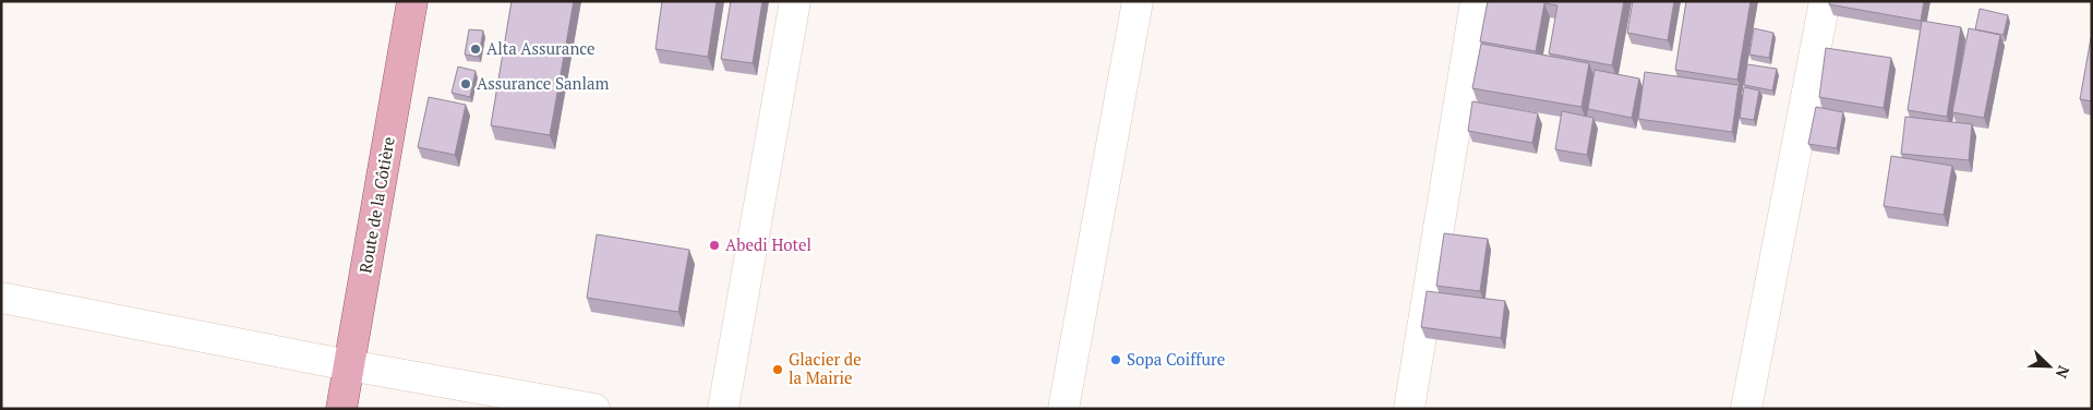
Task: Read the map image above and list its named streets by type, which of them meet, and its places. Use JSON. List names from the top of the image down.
{
  "streets": {
    "main road": ["Route de la Côtière"]
  },
  "places": [
    "Alta Assurance",
    "Assurance Sanlam",
    "Abedi Hotel",
    "Sopa Coiffure",
    "Glacier de la Mairie"
  ],
  "north": "bottom right"
}
